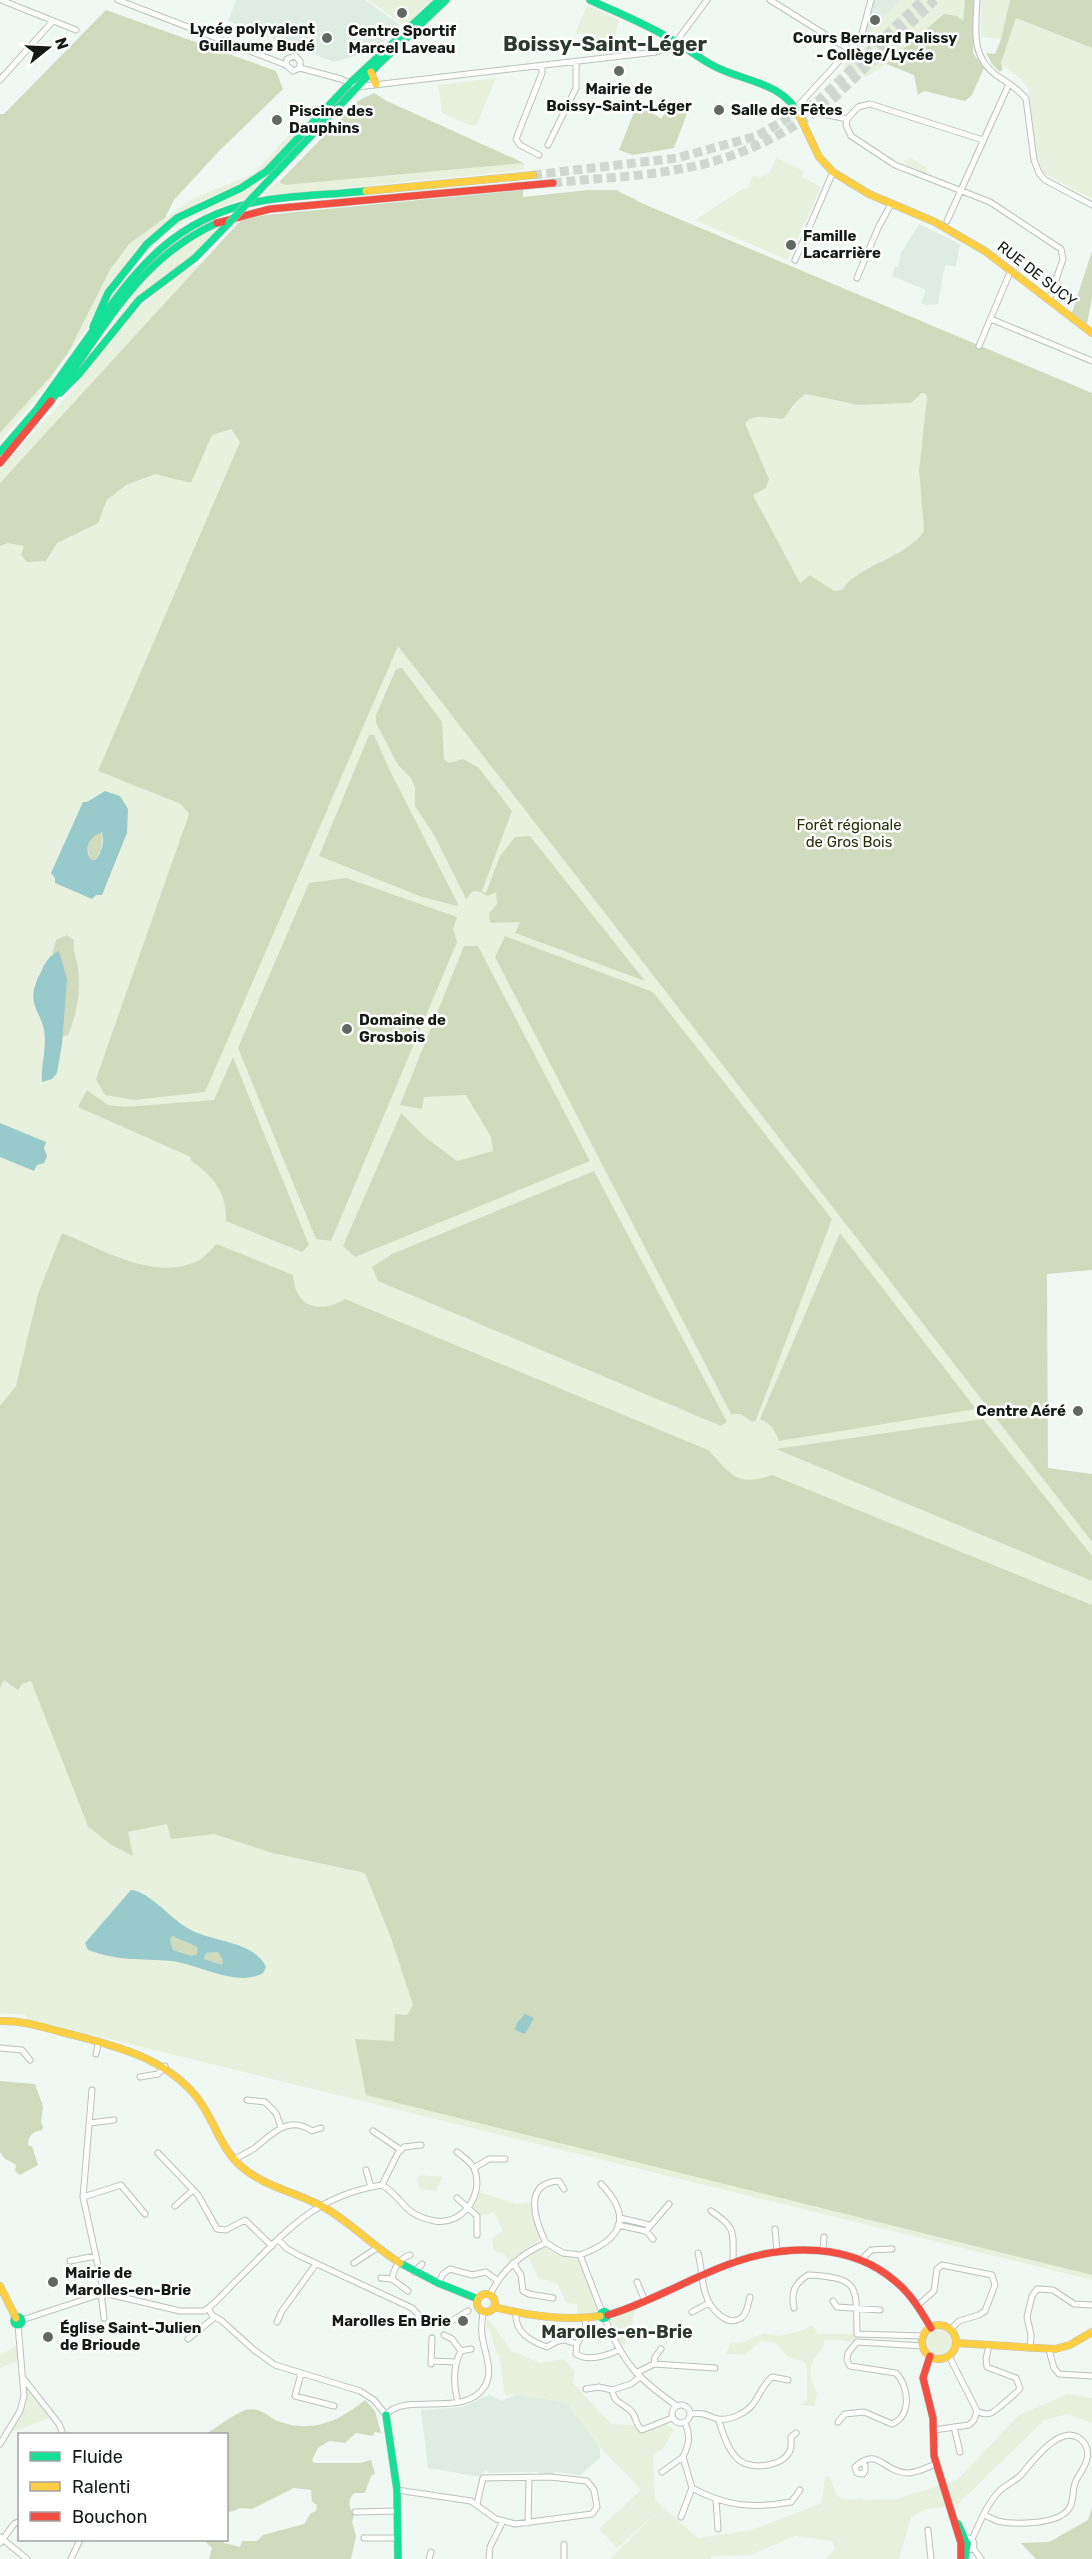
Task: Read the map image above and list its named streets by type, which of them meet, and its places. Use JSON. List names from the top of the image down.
{
  "streets": {
    "main road": ["RUE DE SUCY"]
  },
  "districts": ["Boissy-Saint-Léger", "Marolles-en-Brie"],
  "parks": ["Forêt régionale de Gros Bois"],
  "places": [
    "Centre Sportif Marcel Laveau",
    "Cours Bernard Palissy - Collège/Lycée",
    "Lycée polyvalent Guillaume Budé",
    "Mairie de Boissy-Saint-Léger",
    "Salle des Fêtes",
    "Piscine des Dauphins",
    "Famille Lacarrière",
    "Domaine de Grosbois",
    "Centre Aéré",
    "Mairie de Marolles-en-Brie",
    "Marolles En Brie",
    "Église Saint-Julien de Brioude"
  ],
  "legend": ["Fluide", "Ralenti", "Bouchon"],
  "north": "right"
}
